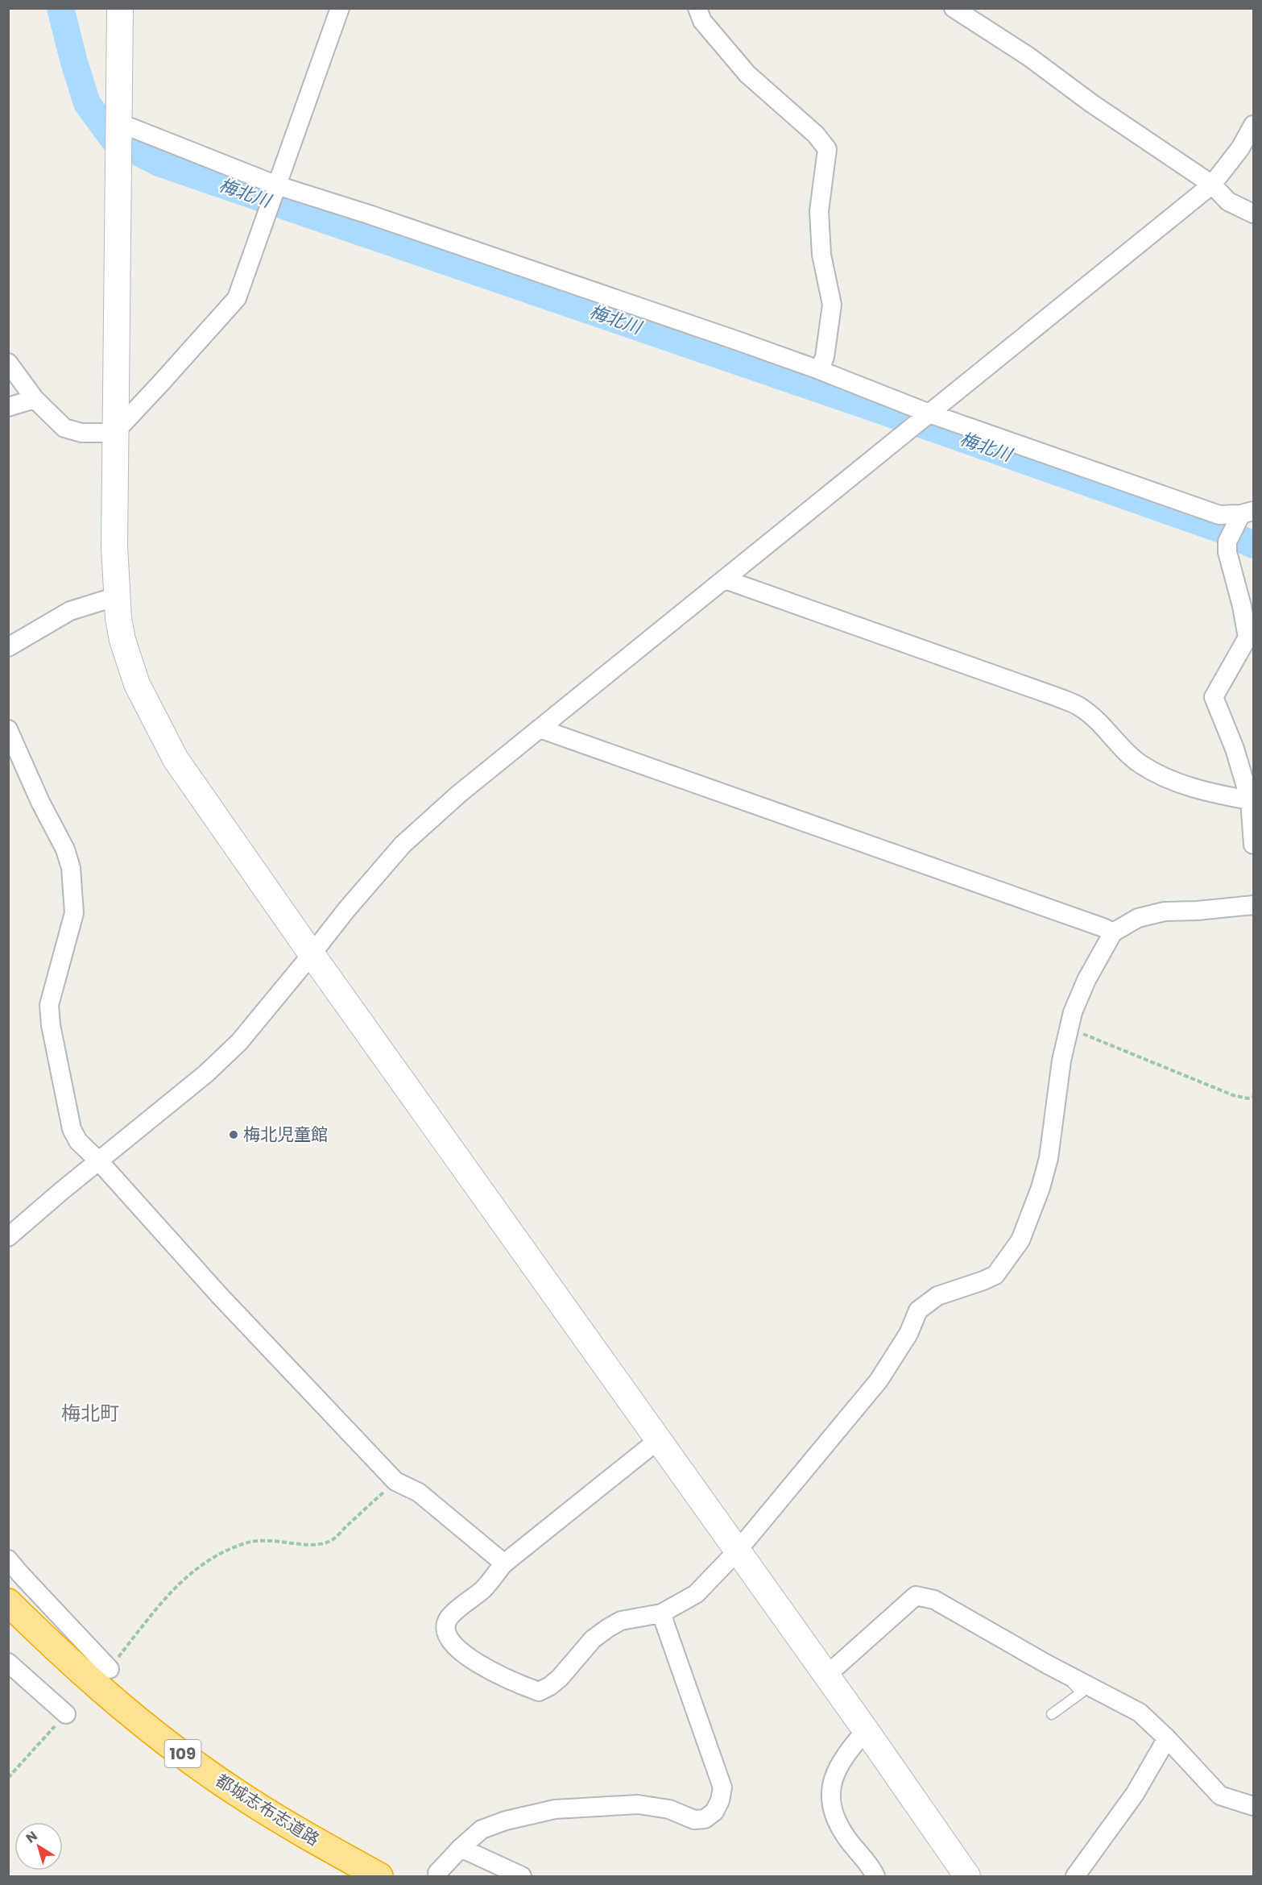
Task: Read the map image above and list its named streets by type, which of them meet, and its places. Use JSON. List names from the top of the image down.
{
  "streets": {
    "highway": ["109", "都城志布志道路"]
  },
  "districts": ["梅北町"],
  "water": ["梅北川"],
  "places": ["梅北児童館"],
  "north": "top left"
}
